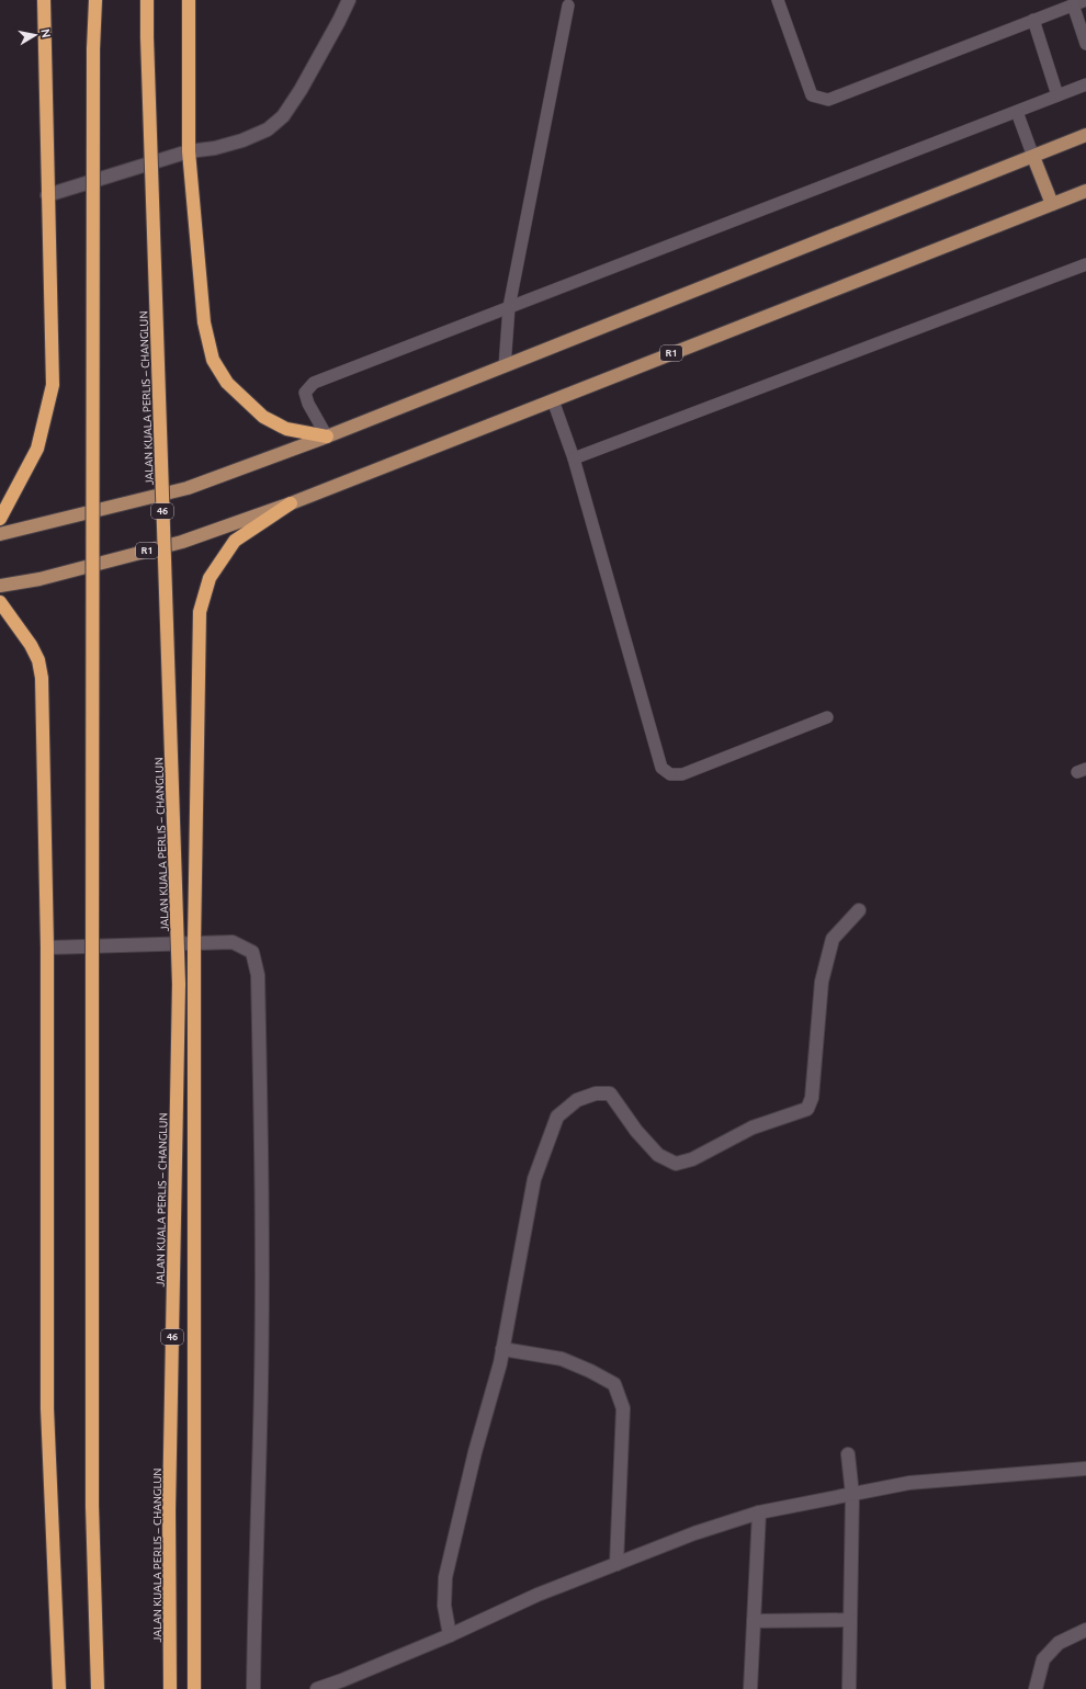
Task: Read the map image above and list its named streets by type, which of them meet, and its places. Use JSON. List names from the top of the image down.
{
  "streets": {
    "highway": ["JALAN KUALA PERLIS – CHANGLUN", "46"],
    "main road": ["R1"]
  },
  "north": "right"
}
